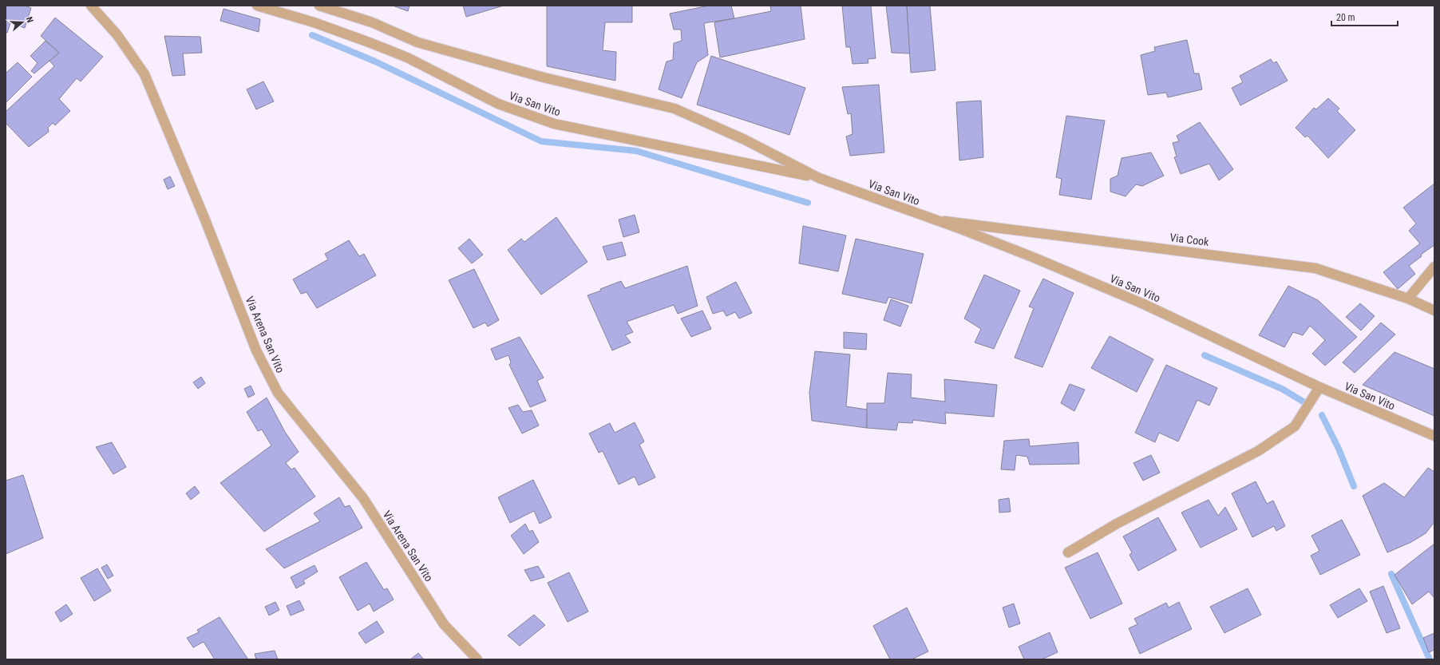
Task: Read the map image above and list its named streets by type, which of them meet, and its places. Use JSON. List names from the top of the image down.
{
  "streets": {
    "street": ["Via San Vito", "Via Cook", "Via Arena San Vito"]
  },
  "crossings": [
    ["Via San Vito", "Via Cook"]
  ],
  "scale_bar": "20 m",
  "north": "right"
}
